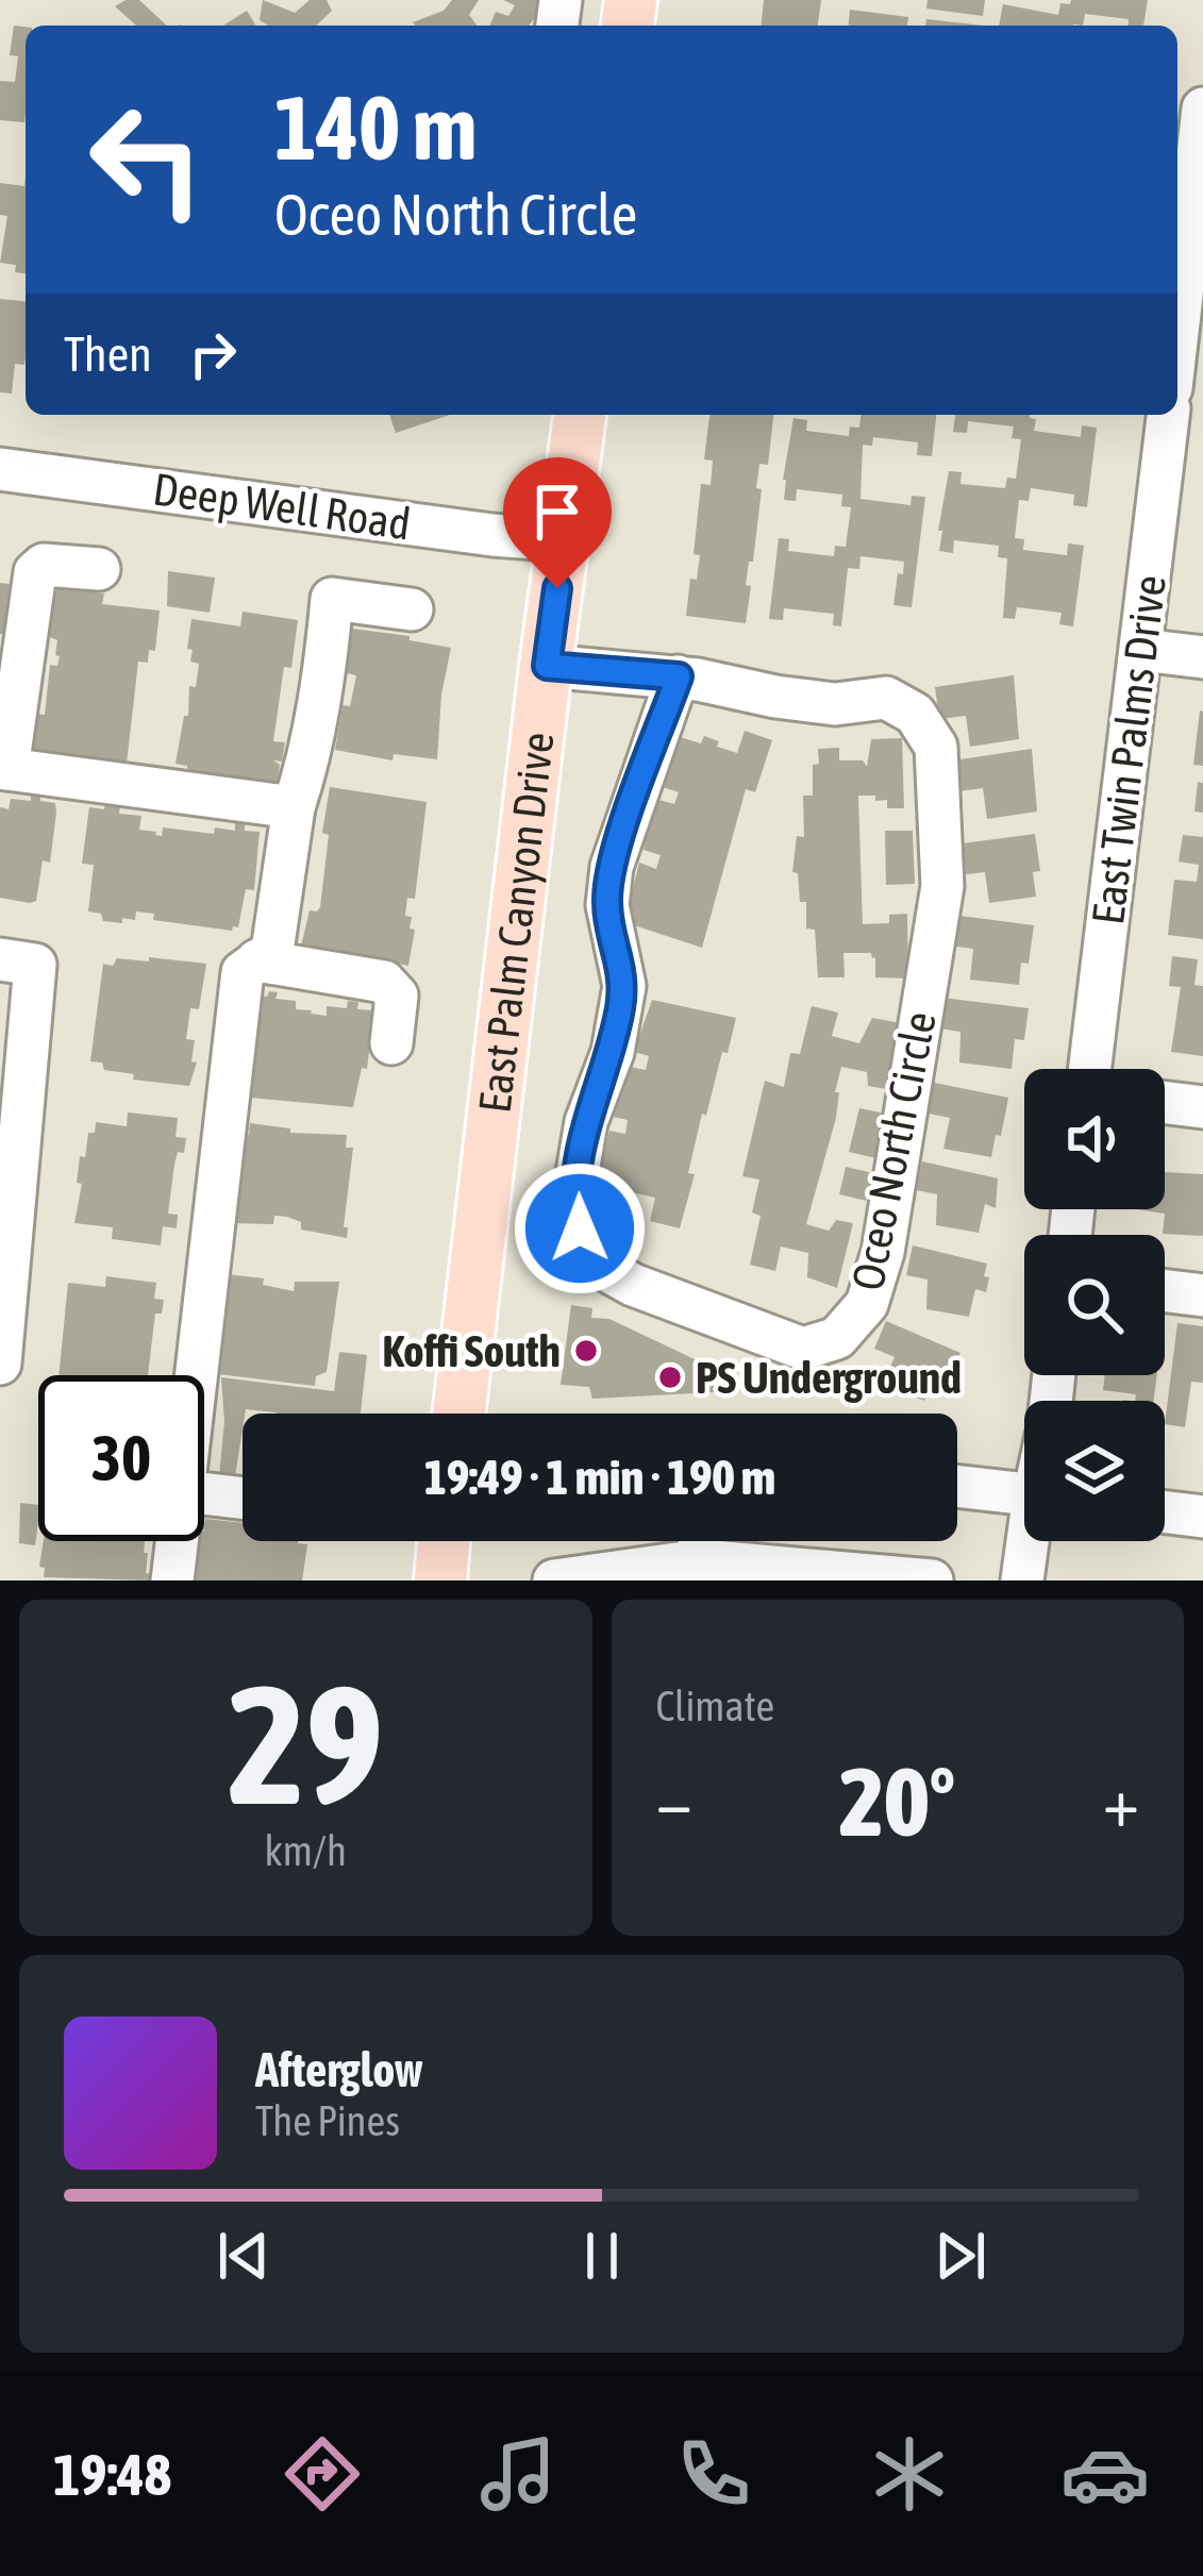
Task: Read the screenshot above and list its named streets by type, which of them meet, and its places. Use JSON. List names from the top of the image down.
{
  "streets": {
    "main road": ["East Palm Canyon Drive"],
    "street": ["Deep Well Road", "East Twin Palms Drive", "Oceo North Circle"]
  },
  "crossings": [
    ["Deep Well Road", "East Palm Canyon Drive"],
    ["East Palm Canyon Drive", "Oceo North Circle"]
  ],
  "places": ["Koffi South", "PS Underground"],
  "page": {
    "turn": ["140 m", "Oceo North Circle"],
    "then": "Then",
    "limit": "30",
    "trip": "19:49 · 1 min · 190 m",
    "tile": [
      ["29", "km/h"],
      "Climate"
    ],
    "heat": ["−", "20°", "+"],
    "song": ["Afterglow", "The Pines"],
    "tabs": "19:48"
  }
}
